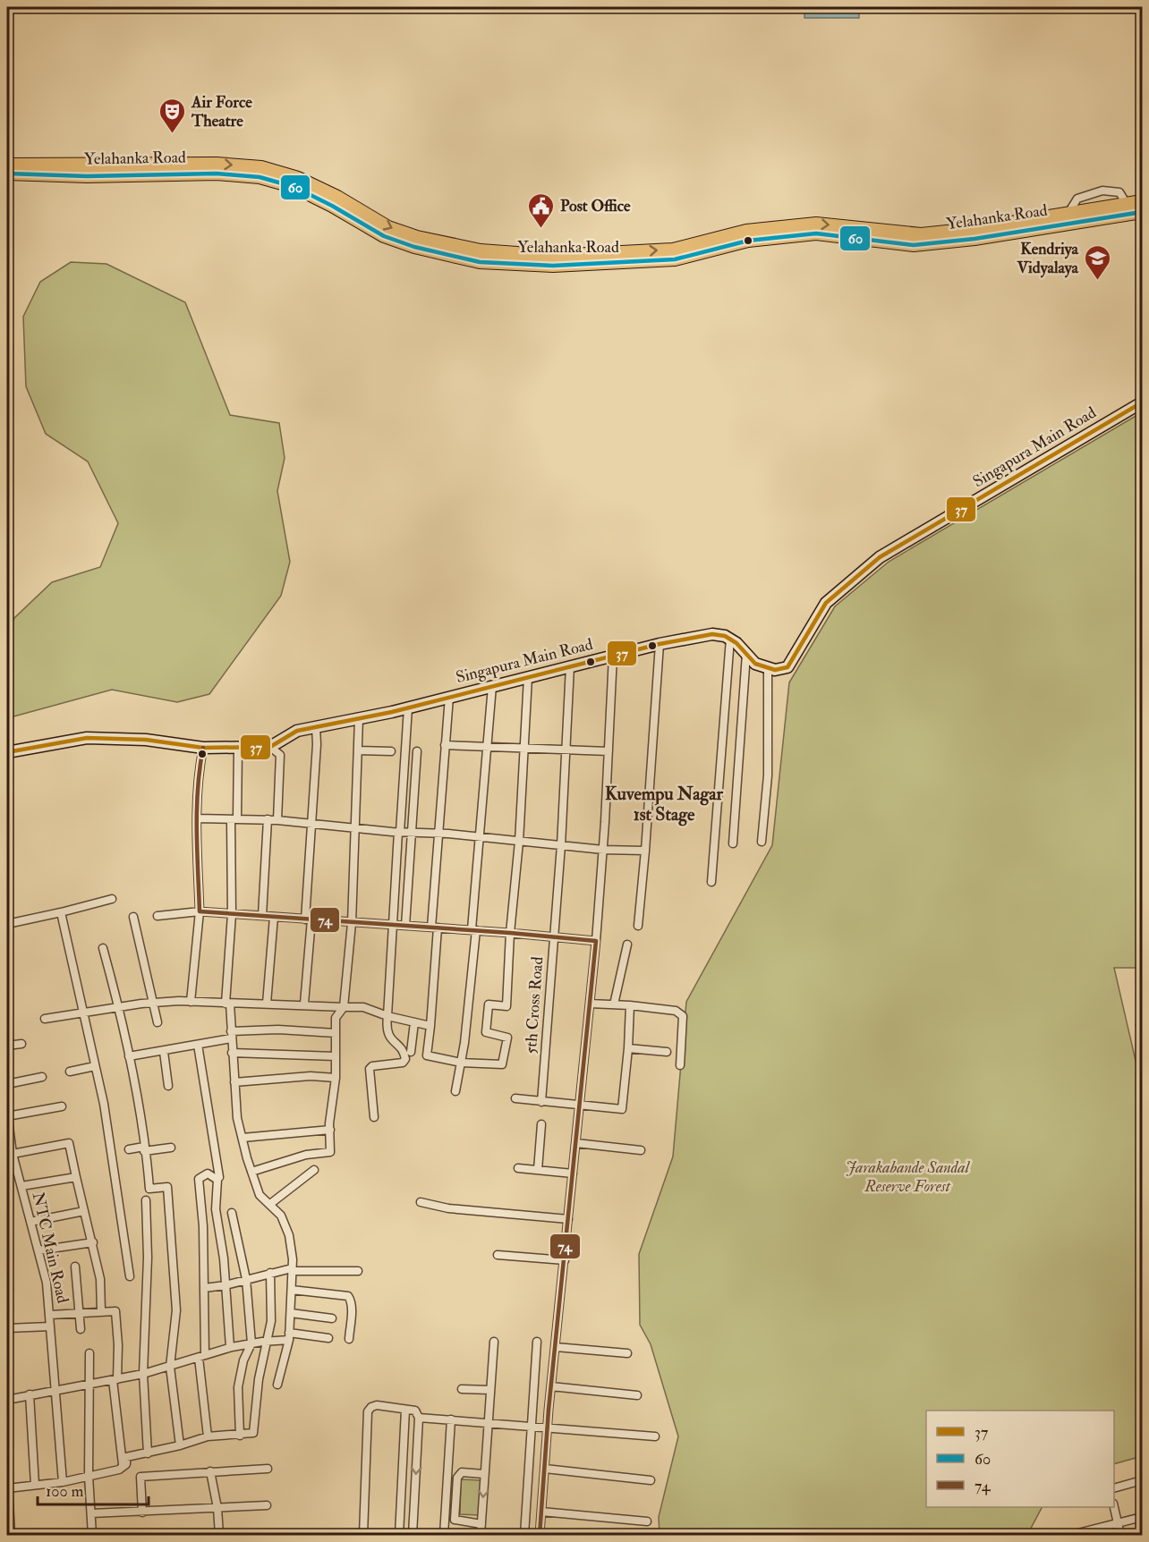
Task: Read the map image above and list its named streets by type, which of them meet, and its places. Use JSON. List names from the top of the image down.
{
  "streets": {
    "main road": ["Yelahanka Road"],
    "street": ["Singapura Main Road", "5th Cross Road", "NTC Main Road"]
  },
  "crossings": [
    ["Singapura Main Road", "5th Cross Road"]
  ],
  "districts": ["Kuvempu Nagar 1st Stage"],
  "parks": ["Jarakabande Sandal Reserve Forest"],
  "places": {
    "theatre": ["Air Force Theatre"],
    "public building": ["Post Office"],
    "school or university": ["Kendriya Vidyalaya"]
  },
  "lines": ["transit line 60", "transit line 37", "transit line 74"],
  "legend": ["37", "60", "74"],
  "scale_bar": "100 m"
}
